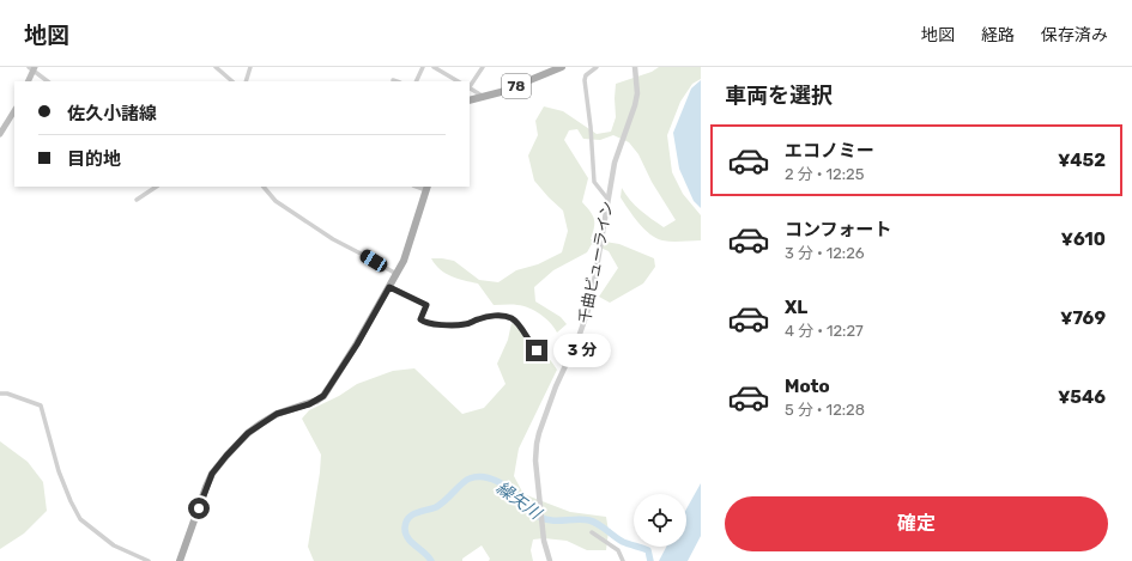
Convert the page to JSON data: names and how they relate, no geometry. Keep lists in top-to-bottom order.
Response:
{
  "streets": {
    "main road": ["78"],
    "street": ["千曲ビューライン"]
  },
  "water": ["繰矢川"],
  "page": {
    "header": "地図",
    "nav": ["地図", "経路", "保存済み"],
    "heading": "車両を選択",
    "banner": ["佐久小諸線", "目的地"],
    "list": [
      {
        "name": "エコノミー",
        "note": "2 分 · 12:25",
        "value": "¥452"
      },
      {
        "name": "コンフォート",
        "note": "3 分 · 12:26",
        "value": "¥610"
      },
      {
        "name": "XL",
        "note": "4 分 · 12:27",
        "value": "¥769"
      },
      {
        "name": "Moto",
        "note": "5 分 · 12:28",
        "value": "¥546"
      }
    ],
    "bubble": "3 分",
    "buttons": "確定"
  }
}
